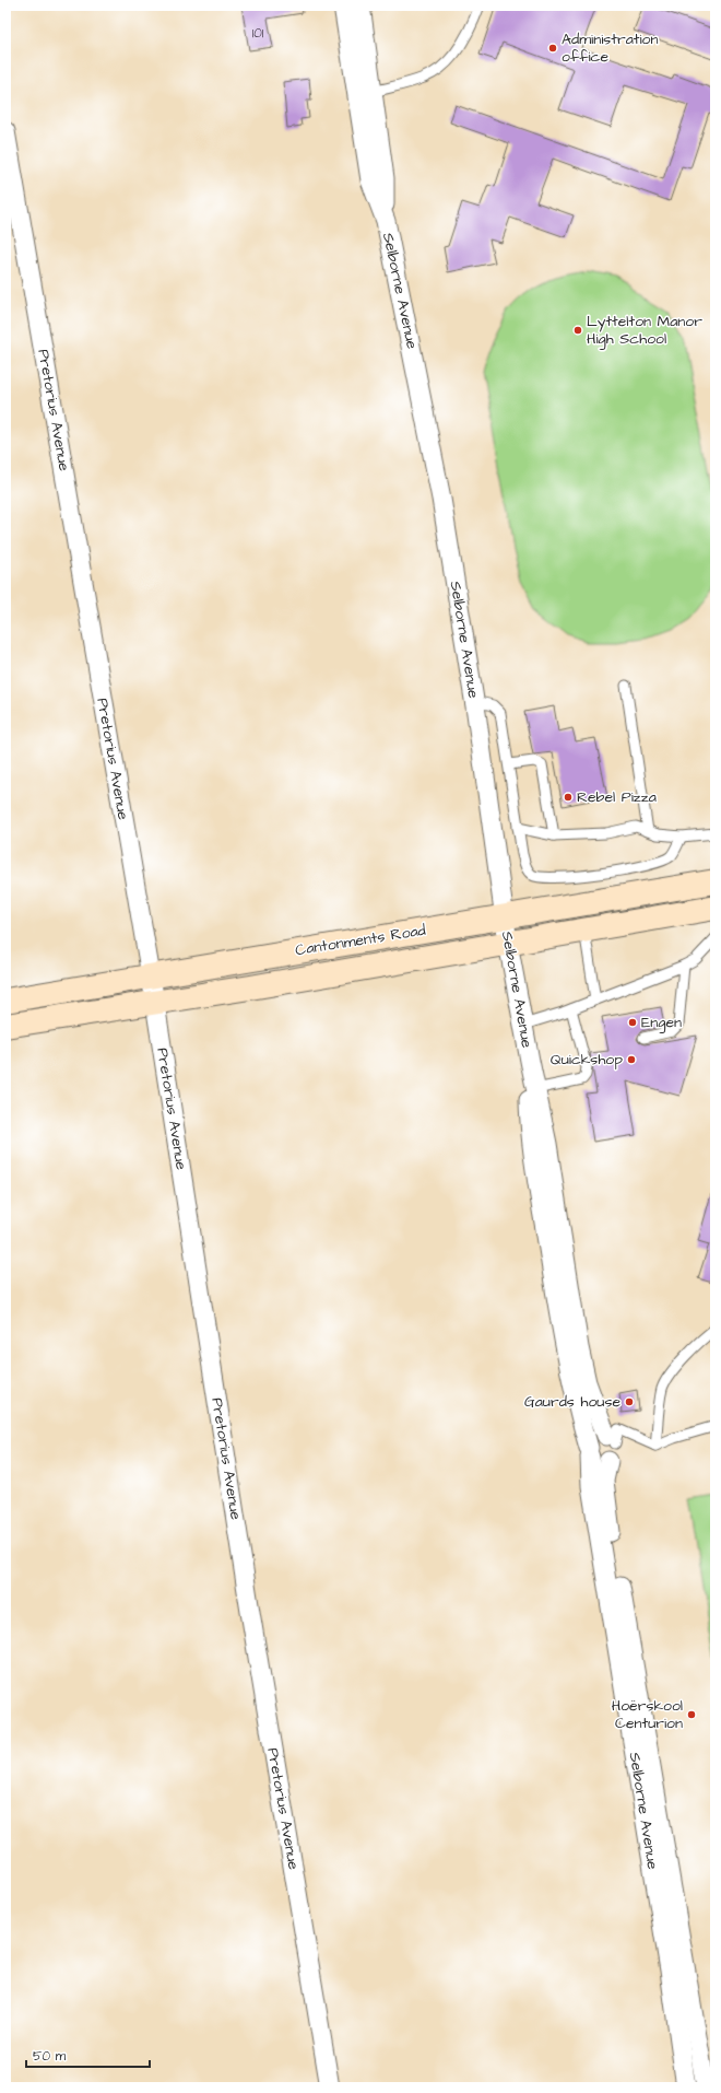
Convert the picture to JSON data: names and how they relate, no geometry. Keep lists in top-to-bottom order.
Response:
{
  "streets": {
    "main road": ["Cantonments Road"],
    "street": ["Selborne Avenue", "Pretorius Avenue"]
  },
  "crossings": [
    ["Selborne Avenue", "Cantonments Road"],
    ["Pretorius Avenue", "Cantonments Road"]
  ],
  "places": [
    "Administration office",
    "Lyttelton Manor High School",
    "Rebel Pizza",
    "Engen",
    "Quickshop",
    "Gaurds house",
    "Hoërskool Centurion"
  ],
  "house_numbers": ["101"],
  "scale_bar": "50 m"
}
